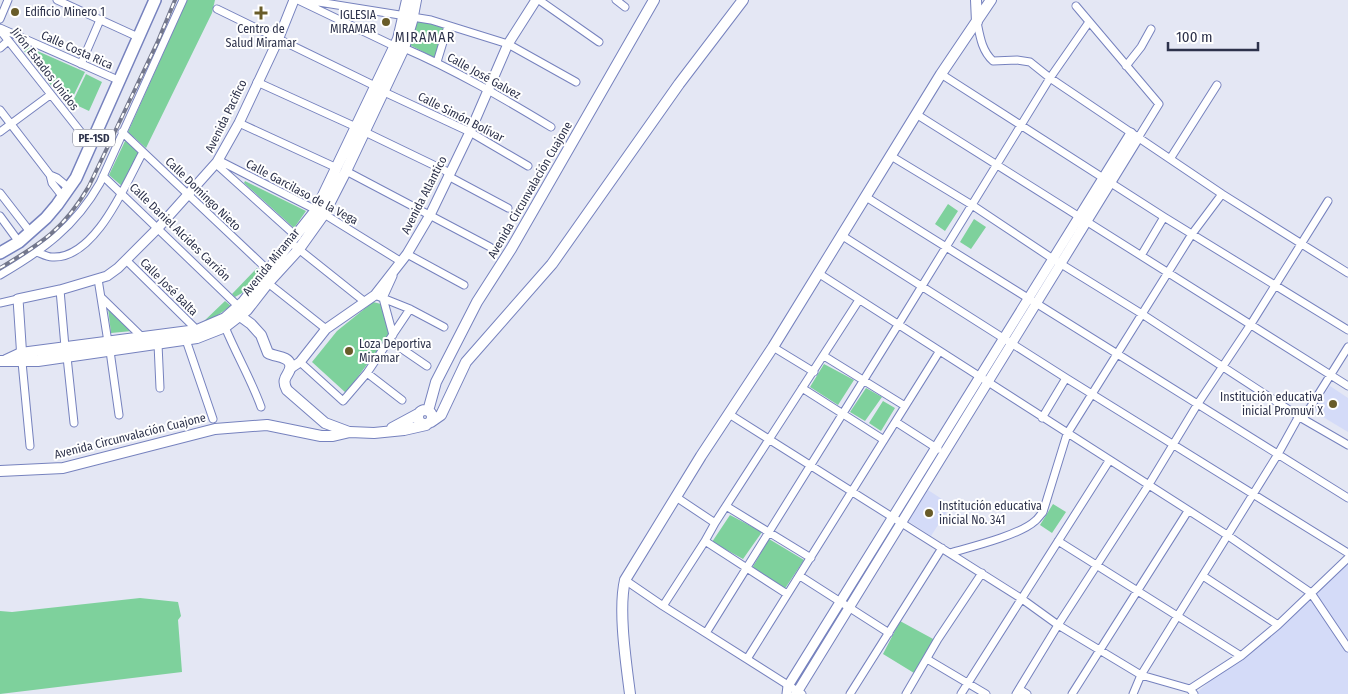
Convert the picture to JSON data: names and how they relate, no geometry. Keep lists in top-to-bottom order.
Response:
{
  "streets": {
    "highway": ["PE-1SD"],
    "main road": ["Avenida Circunvalación Cuajone", "Calle Daniel Alcides Carrión", "Avenida Miramar"],
    "street": [
      "Calle Costa Rica",
      "Jirón Estados Unidos",
      "Calle José Galvez",
      "Avenida Pacifico",
      "Calle Simón Bolívar",
      "Calle Garcilaso de la Vega",
      "Calle Domingo Nieto",
      "Avenida Atlantico",
      "Calle José Balta"
    ]
  },
  "crossings": [
    ["Calle Costa Rica", "Jirón Estados Unidos"],
    ["Calle Costa Rica", "PE-1SD"],
    ["Jirón Estados Unidos", "PE-1SD"],
    ["Calle José Galvez", "Avenida Atlantico"],
    ["Calle José Galvez", "Avenida Miramar"],
    ["Avenida Pacifico", "Calle Simón Bolívar"],
    ["Avenida Pacifico", "Calle Garcilaso de la Vega"],
    ["Avenida Pacifico", "Calle Domingo Nieto"],
    ["Avenida Pacifico", "Calle Daniel Alcides Carrión"],
    ["Avenida Pacifico", "Calle José Balta"],
    ["Calle Simón Bolívar", "Avenida Atlantico"],
    ["Calle Simón Bolívar", "Avenida Miramar"],
    ["Calle Garcilaso de la Vega", "Avenida Atlantico"],
    ["Calle Garcilaso de la Vega", "Avenida Miramar"],
    ["Calle Domingo Nieto", "Avenida Miramar"],
    ["Avenida Atlantico", "Calle Daniel Alcides Carrión"],
    ["Calle Daniel Alcides Carrión", "Avenida Miramar"],
    ["Avenida Miramar", "Calle José Balta"]
  ],
  "districts": ["MIRAMAR"],
  "places": {
    "other": [
      "Edificio Minero 1",
      "IGLESIA MIRAMAR",
      "Loza Deportiva Miramar",
      "Institución educativa inicial Promuvi X",
      "Institución educativa inicial No. 341"
    ],
    "health": ["Centro de Salud Miramar"]
  },
  "scale_bar": "100 m"
}
